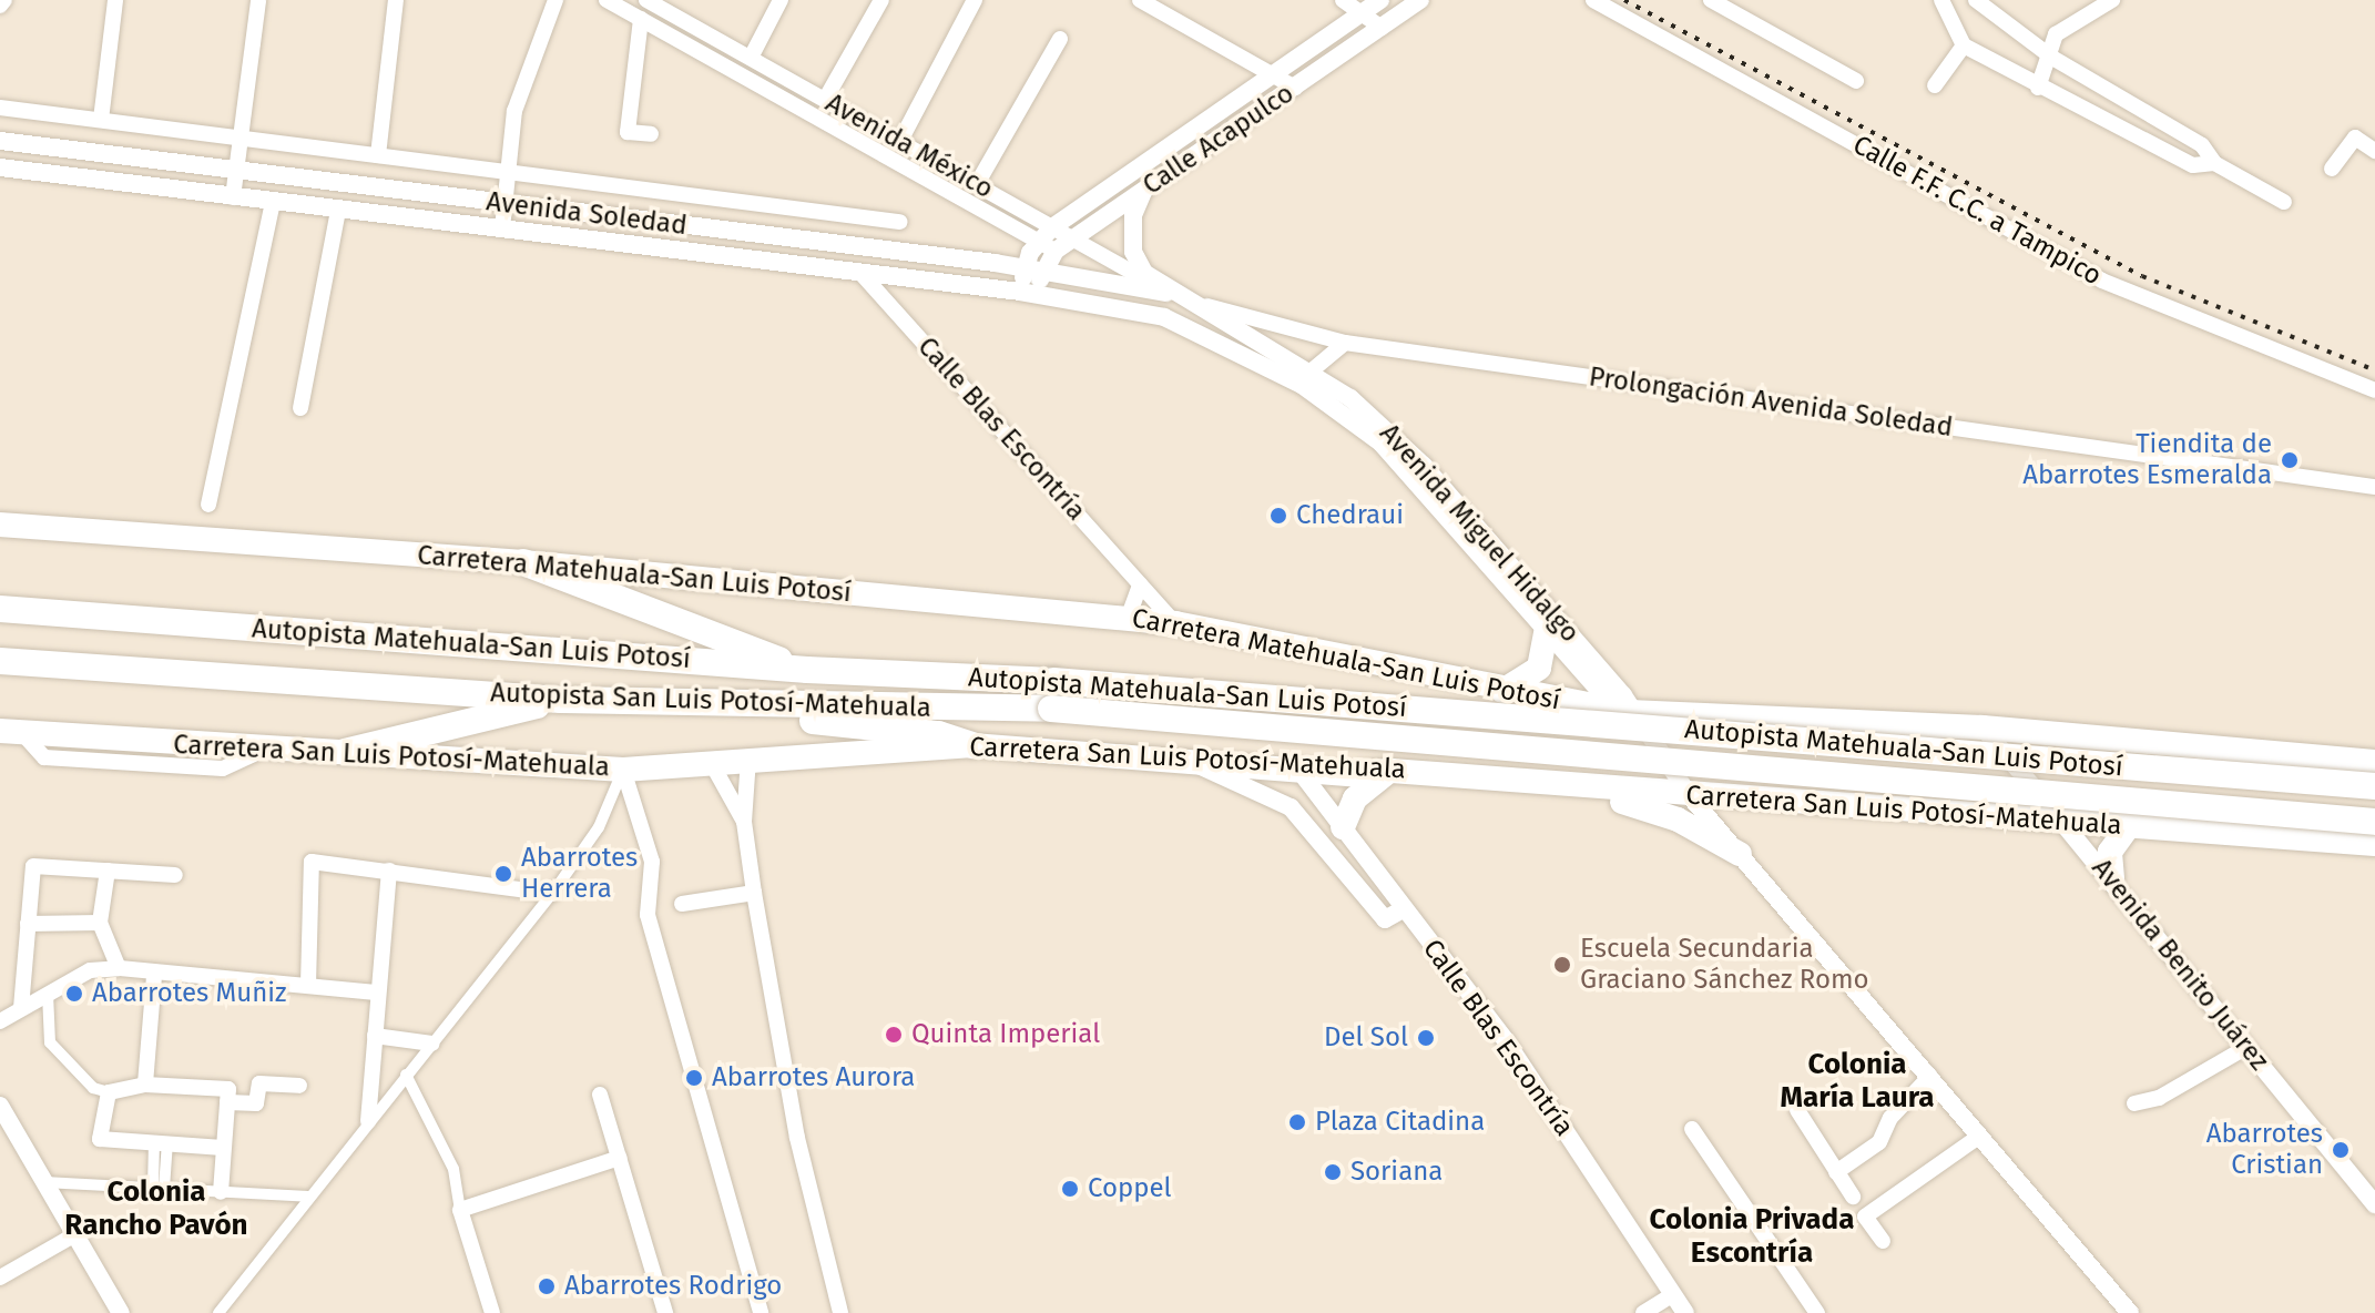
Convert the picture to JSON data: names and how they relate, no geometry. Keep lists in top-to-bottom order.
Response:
{
  "streets": {
    "highway": ["Autopista Matehuala-San Luis Potosí", "Autopista San Luis Potosí-Matehuala"],
    "main road": ["Carretera Matehuala-San Luis Potosí", "Carretera San Luis Potosí-Matehuala"],
    "street": [
      "Calle Acapulco",
      "Avenida México",
      "Calle F.F. C.C. a Tampico",
      "Avenida Soledad",
      "Prolongación Avenida Soledad",
      "Calle Blas Escontría",
      "Avenida Miguel Hidalgo",
      "Avenida Benito Juárez"
    ]
  },
  "crossings": [
    ["Calle Acapulco", "Avenida México"],
    ["Calle Acapulco", "Avenida Soledad"],
    ["Avenida México", "Avenida Soledad"],
    ["Avenida México", "Prolongación Avenida Soledad"],
    ["Avenida México", "Avenida Miguel Hidalgo"],
    ["Avenida Soledad", "Prolongación Avenida Soledad"],
    ["Avenida Soledad", "Calle Blas Escontría"],
    ["Avenida Soledad", "Avenida Miguel Hidalgo"],
    ["Prolongación Avenida Soledad", "Avenida Miguel Hidalgo"],
    ["Calle Blas Escontría", "Carretera Matehuala-San Luis Potosí"],
    ["Calle Blas Escontría", "Carretera San Luis Potosí-Matehuala"],
    ["Avenida Miguel Hidalgo", "Carretera Matehuala-San Luis Potosí"],
    ["Avenida Miguel Hidalgo", "Carretera San Luis Potosí-Matehuala"],
    ["Carretera Matehuala-San Luis Potosí", "Avenida Benito Juárez"],
    ["Carretera San Luis Potosí-Matehuala", "Avenida Benito Juárez"]
  ],
  "districts": ["Colonia María Laura", "Colonia Rancho Pavón", "Colonia Privada Escontría"],
  "places": [
    "Tiendita de Abarrotes Esmeralda",
    "Chedraui",
    "Abarrotes Herrera",
    "Escuela Secundaria Graciano Sánchez Romo",
    "Abarrotes Muñiz",
    "Quinta Imperial",
    "Del Sol",
    "Abarrotes Aurora",
    "Plaza Citadina",
    "Abarrotes Cristian",
    "Soriana",
    "Coppel",
    "Abarrotes Rodrigo"
  ]
}
